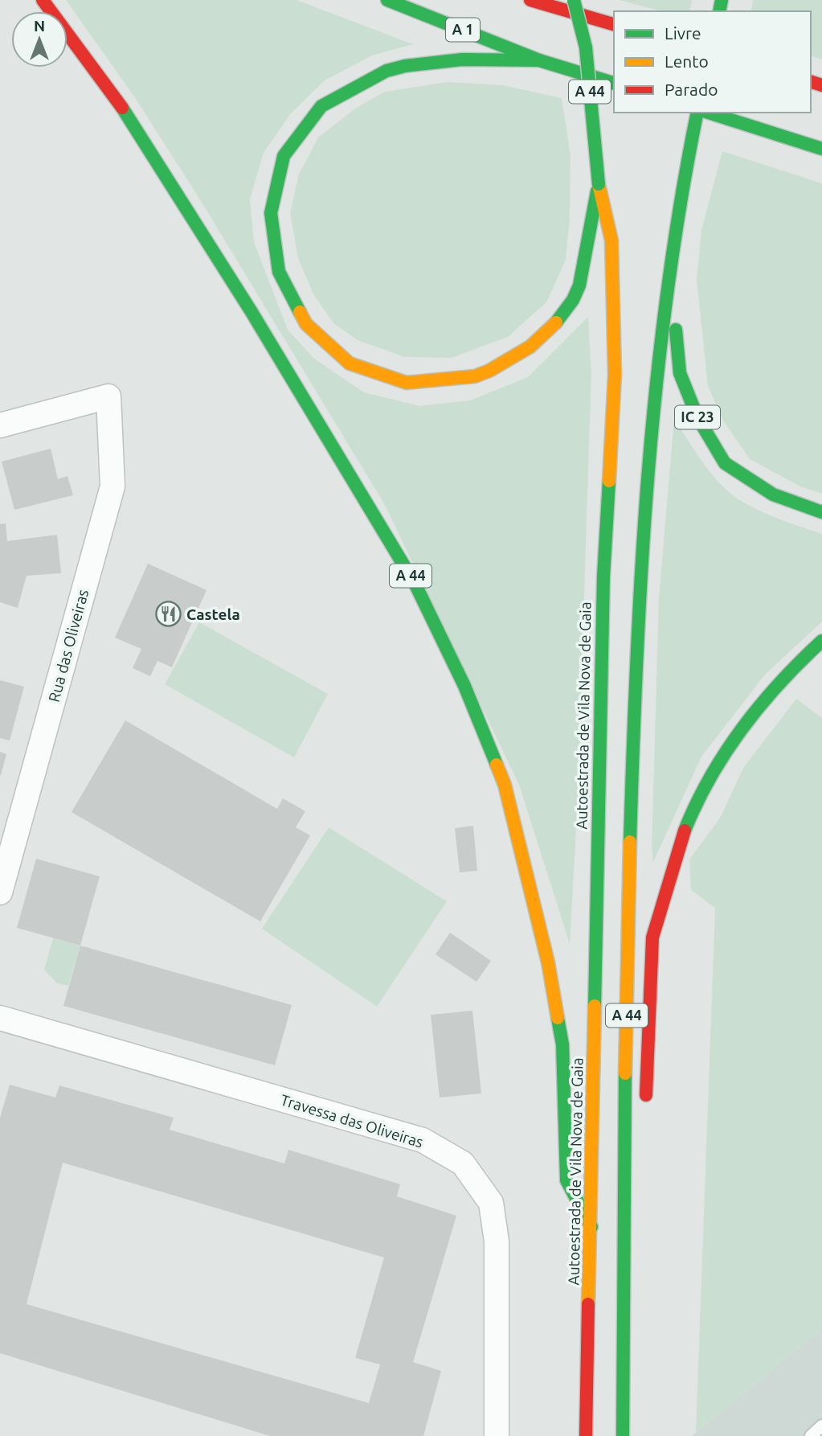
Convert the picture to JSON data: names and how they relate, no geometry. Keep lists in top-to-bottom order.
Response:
{
  "streets": {
    "highway": [
      "A 1",
      "A 44",
      "IC 23",
      "Autoestrada de Vila Nova de Gaia"
    ],
    "street": ["Rua das Oliveiras", "Travessa das Oliveiras"]
  },
  "crossings": [
    ["A 44", "IC 23"],
    ["A 44", "Autoestrada de Vila Nova de Gaia"]
  ],
  "places": {
    "restaurant": ["Castela"]
  },
  "legend": ["Livre", "Lento", "Parado"],
  "north": "top"
}
